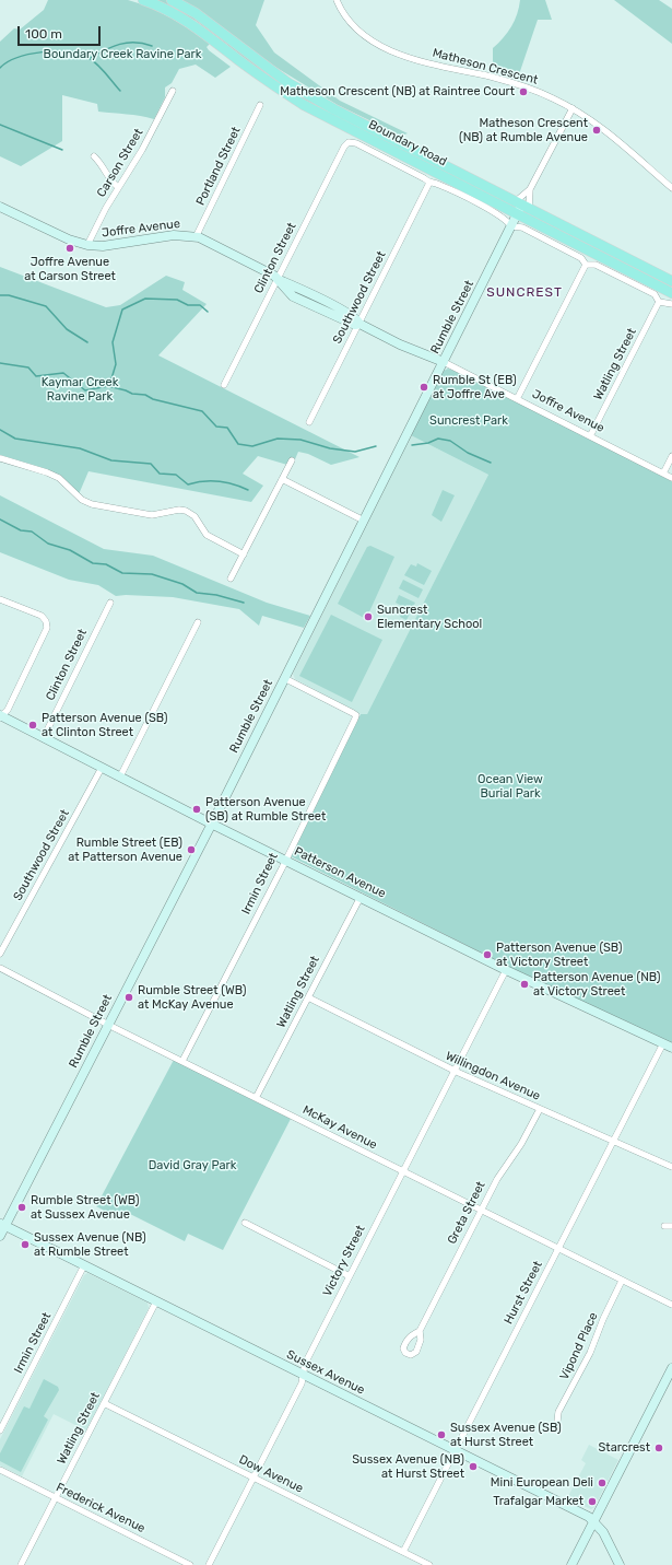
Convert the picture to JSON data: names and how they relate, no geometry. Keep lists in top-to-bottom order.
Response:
{
  "streets": {
    "main road": ["Boundary Road"],
    "street": [
      "Matheson Crescent",
      "Carson Street",
      "Portland Street",
      "Joffre Avenue",
      "Clinton Street",
      "Southwood Street",
      "Rumble Street",
      "Watling Street",
      "Patterson Avenue",
      "Irmin Street",
      "Willingdon Avenue",
      "McKay Avenue",
      "Greta Street",
      "Victory Street",
      "Hurst Street",
      "Vipond Place",
      "Sussex Avenue",
      "Dow Avenue",
      "Frederick Avenue"
    ]
  },
  "crossings": [
    ["Boundary Road", "Clinton Street"],
    ["Boundary Road", "Southwood Street"],
    ["Boundary Road", "Rumble Street"],
    ["Boundary Road", "Watling Street"],
    ["Carson Street", "Joffre Avenue"],
    ["Portland Street", "Joffre Avenue"],
    ["Joffre Avenue", "Clinton Street"],
    ["Joffre Avenue", "Southwood Street"],
    ["Joffre Avenue", "Rumble Street"],
    ["Joffre Avenue", "Watling Street"],
    ["Clinton Street", "Patterson Avenue"],
    ["Southwood Street", "Patterson Avenue"],
    ["Rumble Street", "Patterson Avenue"],
    ["Rumble Street", "Irmin Street"],
    ["Rumble Street", "McKay Avenue"],
    ["Rumble Street", "Sussex Avenue"],
    ["Watling Street", "Patterson Avenue"],
    ["Watling Street", "Willingdon Avenue"],
    ["Watling Street", "McKay Avenue"],
    ["Watling Street", "Sussex Avenue"],
    ["Watling Street", "Dow Avenue"],
    ["Watling Street", "Frederick Avenue"],
    ["Patterson Avenue", "Irmin Street"],
    ["Patterson Avenue", "Victory Street"],
    ["Patterson Avenue", "Hurst Street"],
    ["Irmin Street", "McKay Avenue"],
    ["Irmin Street", "Sussex Avenue"],
    ["Willingdon Avenue", "Greta Street"],
    ["Willingdon Avenue", "Victory Street"],
    ["Willingdon Avenue", "Hurst Street"],
    ["McKay Avenue", "Greta Street"],
    ["McKay Avenue", "Victory Street"],
    ["McKay Avenue", "Hurst Street"],
    ["McKay Avenue", "Vipond Place"],
    ["Victory Street", "Sussex Avenue"],
    ["Victory Street", "Dow Avenue"],
    ["Hurst Street", "Sussex Avenue"],
    ["Hurst Street", "Dow Avenue"]
  ],
  "districts": ["SUNCREST"],
  "parks": [
    "Boundary Creek Ravine Park",
    "Kaymar Creek Ravine Park",
    "Suncrest Park",
    "Ocean View Burial Park",
    "David Gray Park"
  ],
  "places": [
    "Matheson Crescent (NB) at Raintree Court",
    "Matheson Crescent (NB) at Rumble Avenue",
    "Joffre Avenue at Carson Street",
    "Rumble St (EB) at Joffre Ave",
    "Suncrest Elementary School",
    "Patterson Avenue (SB) at Clinton Street",
    "Patterson Avenue (SB) at Rumble Street",
    "Rumble Street (EB) at Patterson Avenue",
    "Patterson Avenue (SB) at Victory Street",
    "Patterson Avenue (NB) at Victory Street",
    "Rumble Street (WB) at McKay Avenue",
    "Rumble Street (WB) at Sussex Avenue",
    "Sussex Avenue (NB) at Rumble Street",
    "Sussex Avenue (SB) at Hurst Street",
    "Starcrest",
    "Sussex Avenue (NB) at Hurst Street",
    "Mini European Deli",
    "Trafalgar Market"
  ],
  "scale_bar": "100 m"
}
